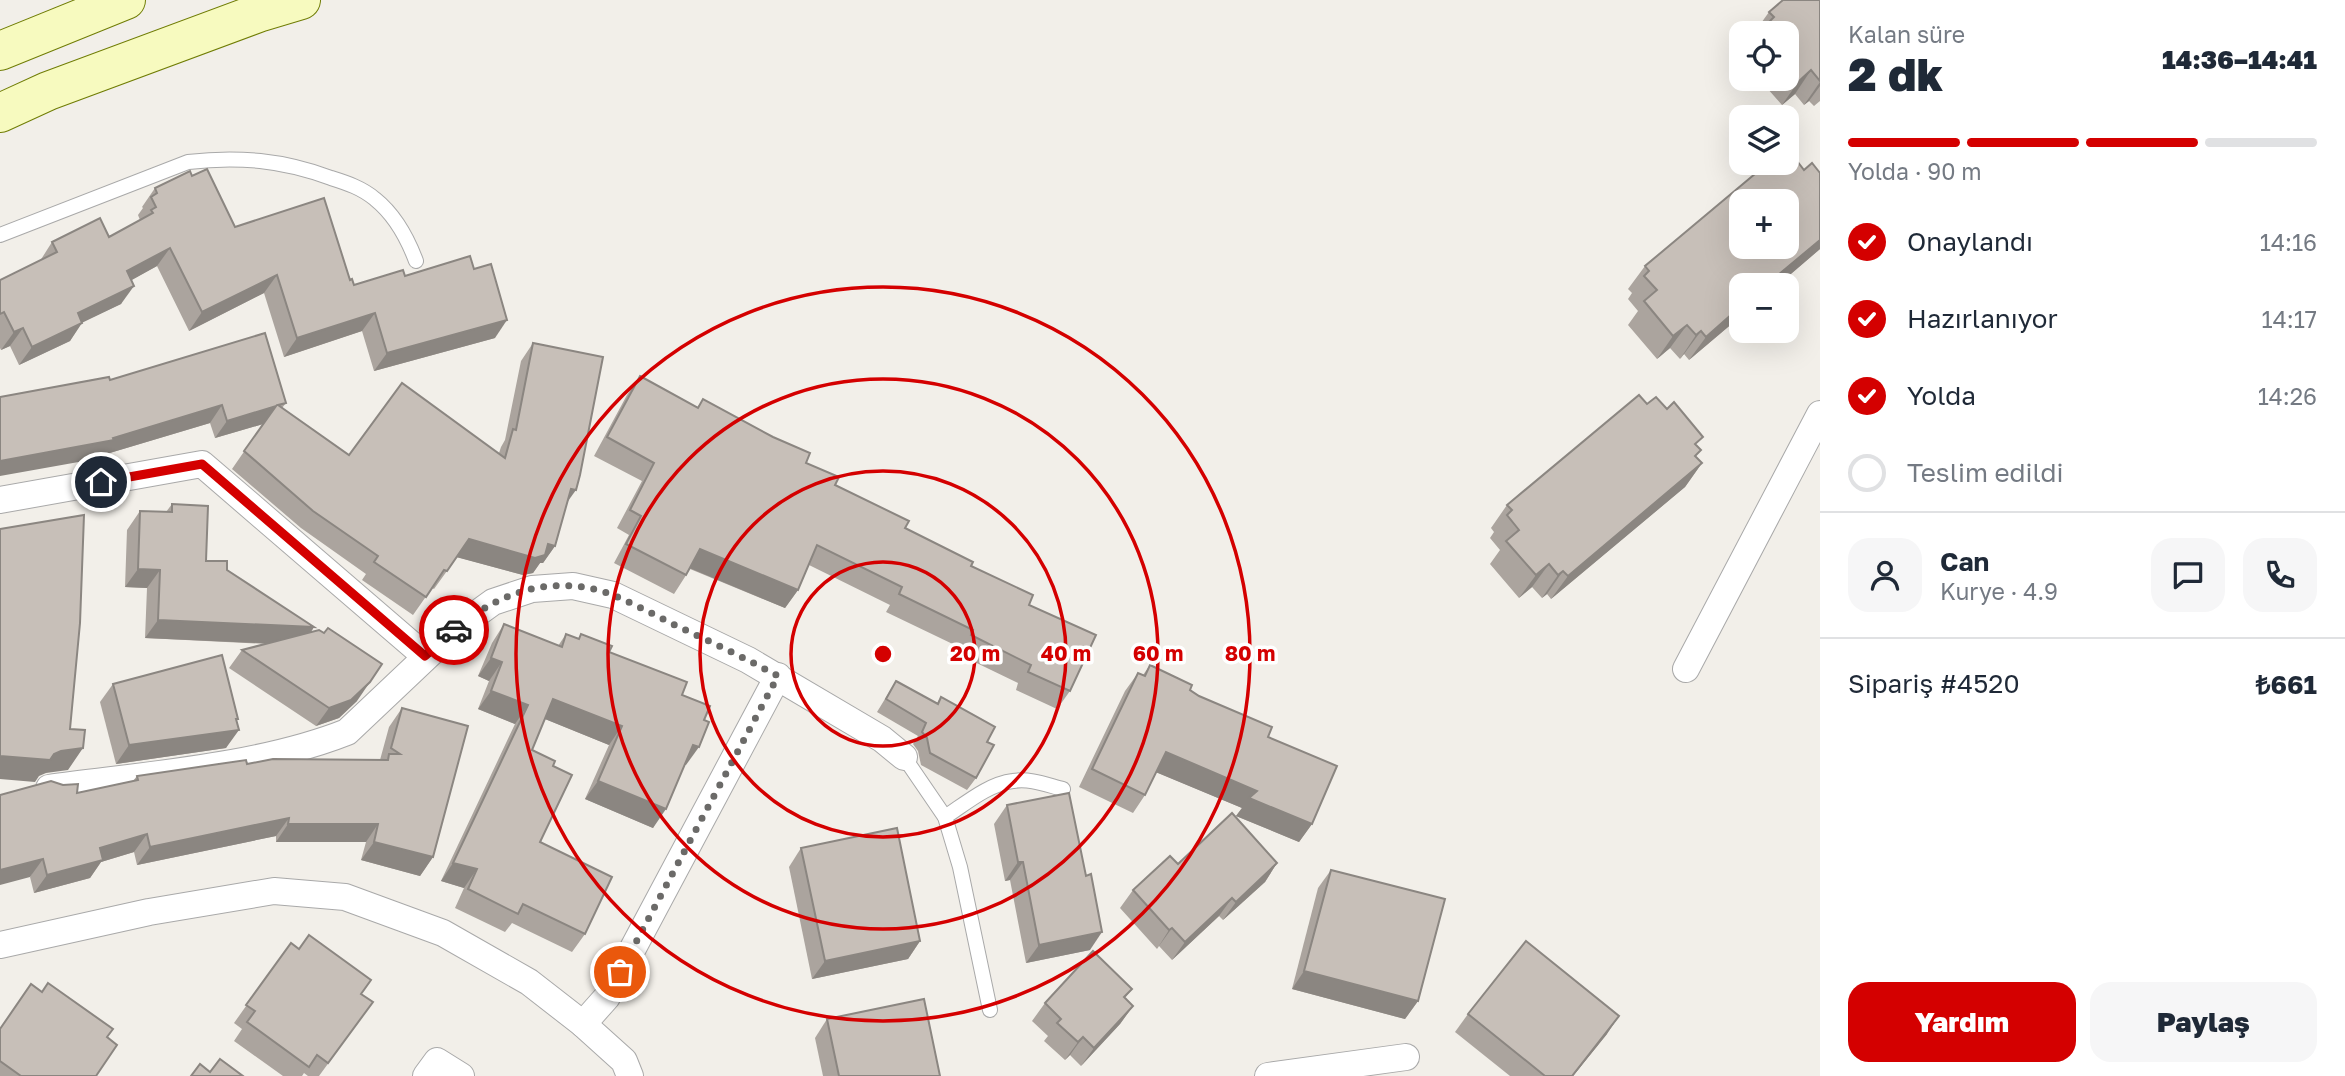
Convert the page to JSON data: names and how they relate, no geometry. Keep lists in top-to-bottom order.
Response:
{
  "page": {
    "heading": ["2 dk", "Kalan süre", "14:36–14:41"],
    "panel": [
      "Can",
      "Kurye · 4.9",
      "Sipariş #4520",
      "₺661"
    ],
    "map_buttons": ["+", "−"],
    "bar": "Yolda · 90 m",
    "list": [
      ["Onaylandı", "14:16"],
      ["Hazırlanıyor", "14:17"],
      ["Yolda", "14:26"],
      "Teslim edildi"
    ],
    "buttons": ["Yardım", "Paylaş"]
  },
  "rings": [
    "20 m",
    "40 m",
    "60 m",
    "80 m"
  ]
}
